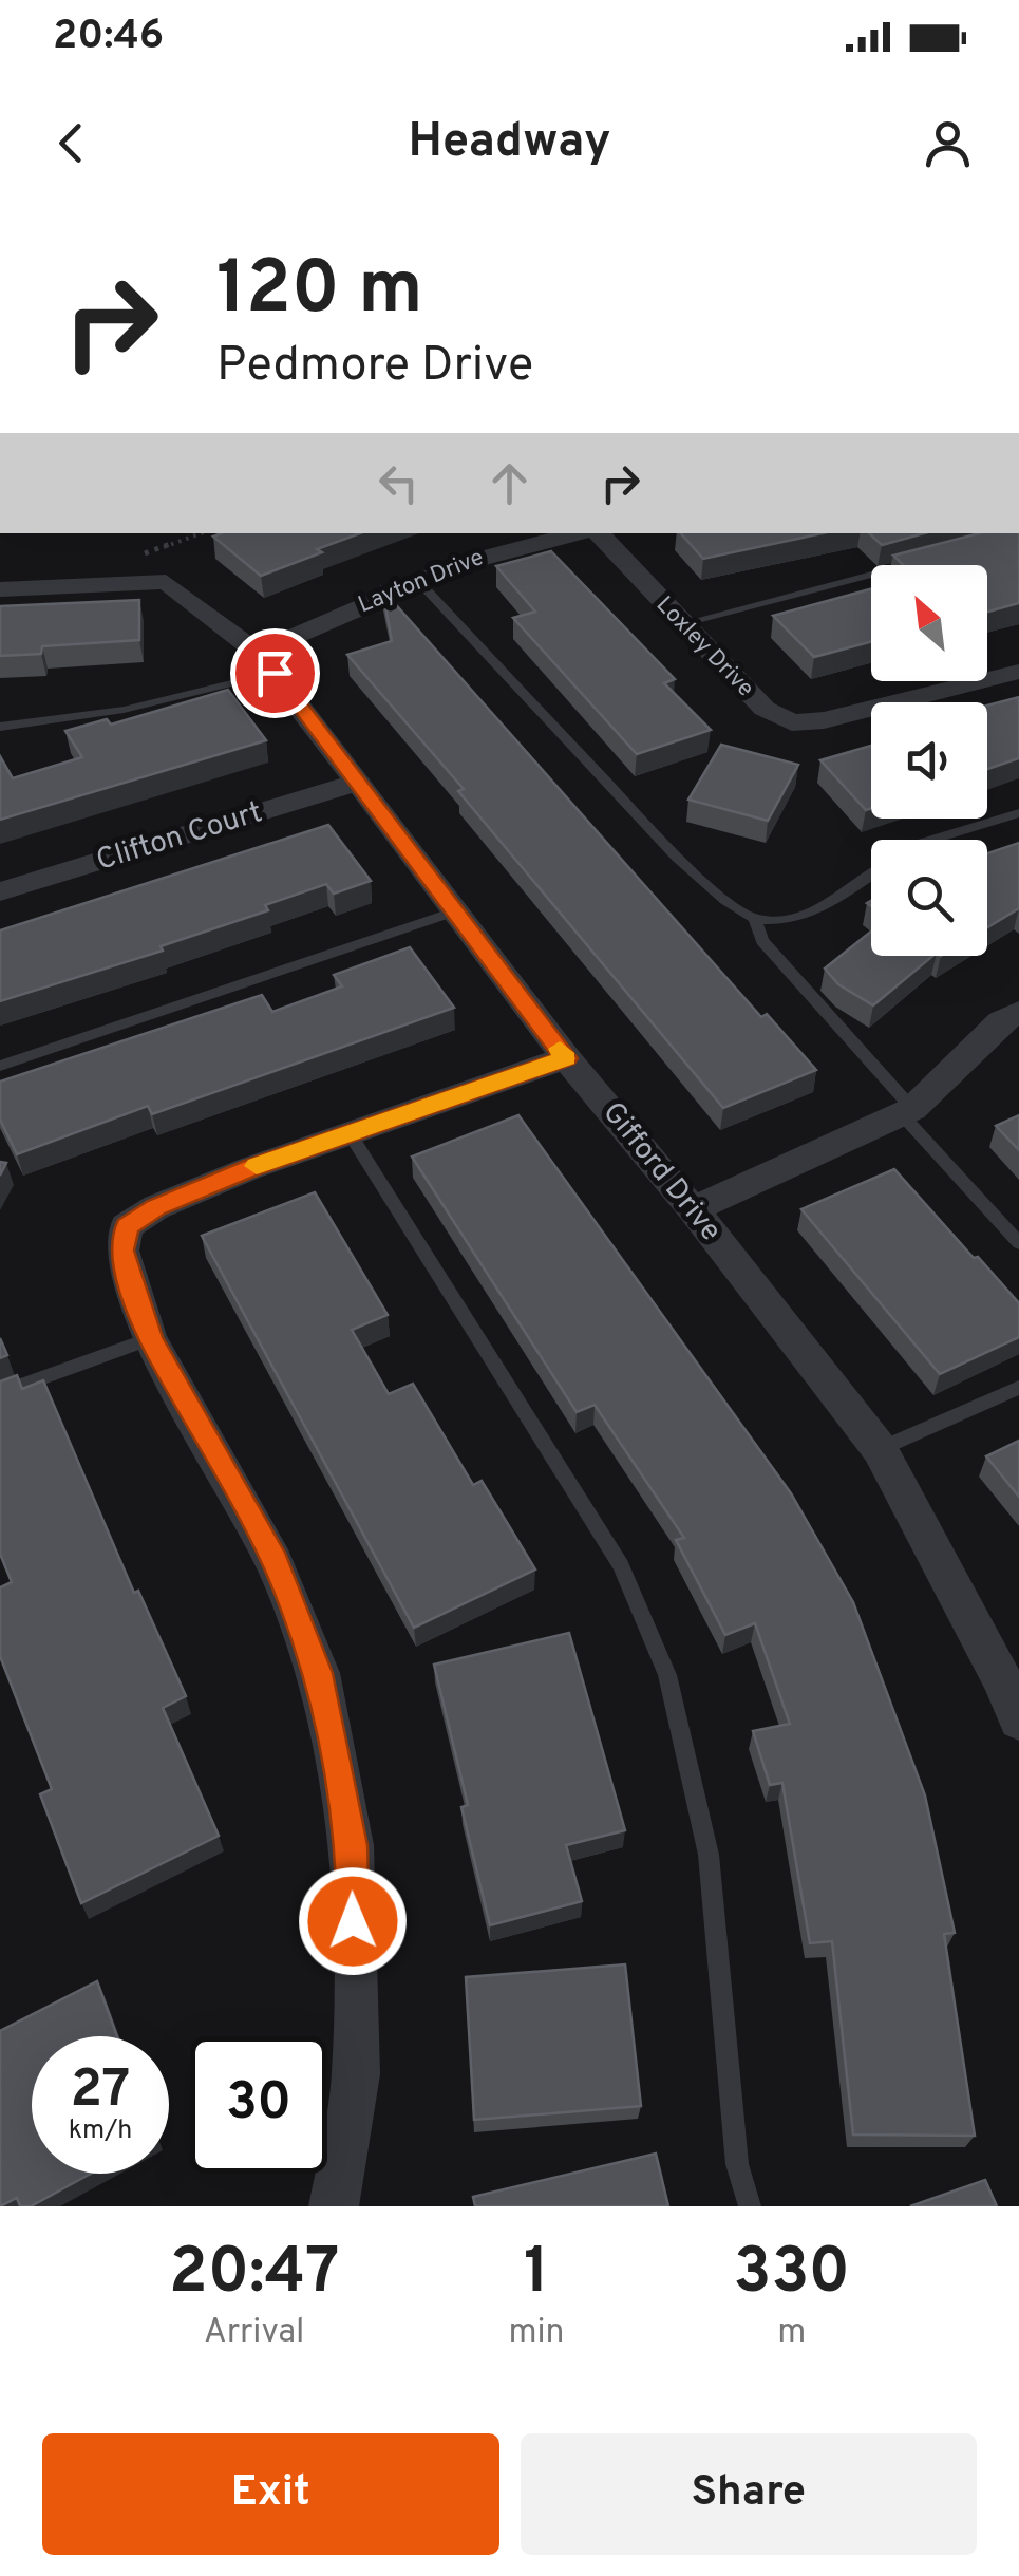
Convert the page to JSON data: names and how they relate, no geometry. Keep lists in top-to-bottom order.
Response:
{
  "streets": {
    "street": [
      "Layton Drive",
      "Loxley Drive",
      "Clifton Court",
      "Gifford Drive"
    ]
  },
  "crossings": [
    ["Layton Drive", "Gifford Drive"],
    ["Clifton Court", "Gifford Drive"]
  ],
  "north": "top left",
  "page": {
    "status": "20:46",
    "header": "Headway",
    "turn": ["120 m", "Pedmore Drive"],
    "speed": "27 km/h",
    "limit": "30",
    "eta": [
      "20:47",
      "Arrival",
      "1",
      "min",
      "330",
      "m"
    ],
    "buttons": ["Exit", "Share"]
  }
}
